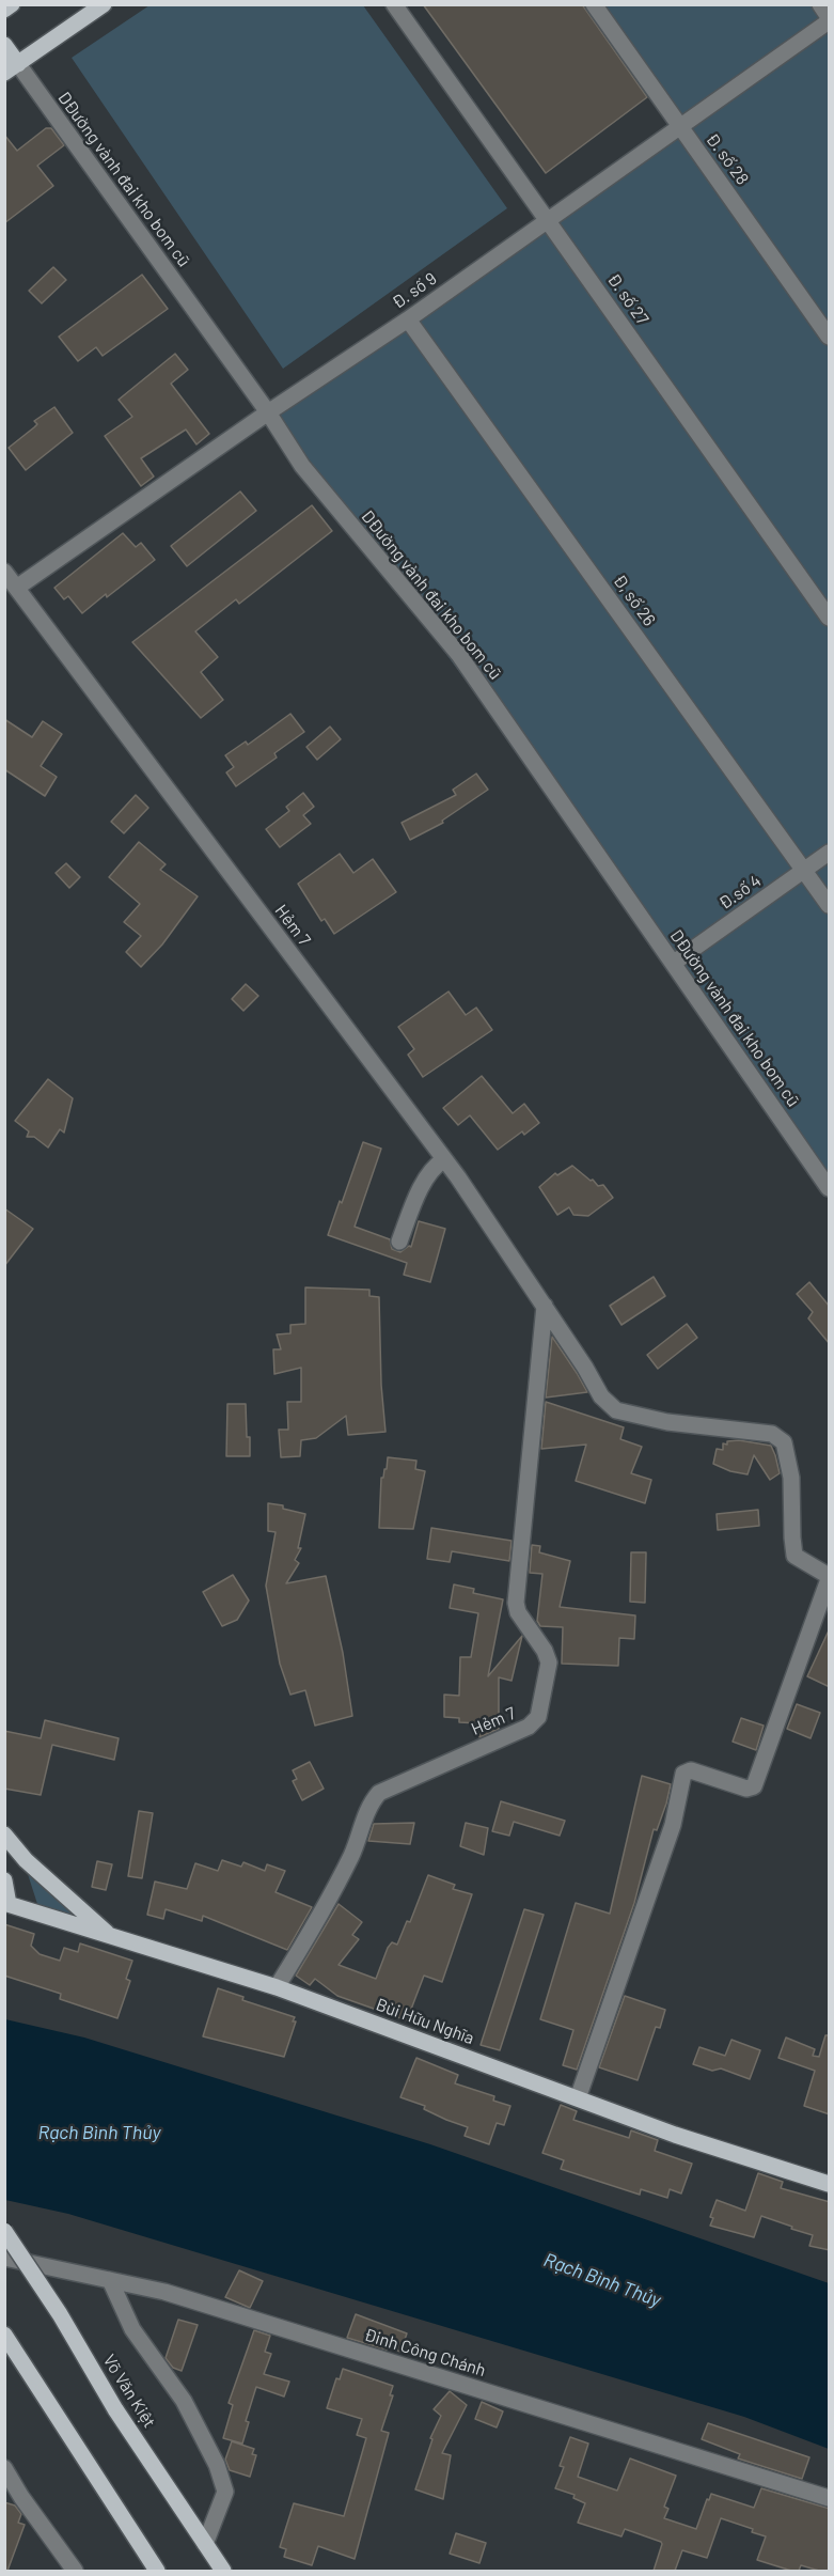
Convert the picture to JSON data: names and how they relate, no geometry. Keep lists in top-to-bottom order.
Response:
{
  "streets": {
    "main road": ["Bùi Hữu Nghĩa", "Võ Văn Kiệt"],
    "street": [
      "Đ. số 28",
      "DĐường vành đai kho bom cũ",
      "Đ. số 9",
      "Đ. số 27",
      "Đ, số 26",
      "Đ.số 4",
      "Hẻm 7",
      "Đinh Công Chánh"
    ]
  },
  "crossings": [
    ["Đ. số 28", "Đ. số 9"],
    ["DĐường vành đai kho bom cũ", "Đ. số 9"],
    ["DĐường vành đai kho bom cũ", "Đ.số 4"],
    ["Đ. số 9", "Đ. số 27"],
    ["Đ. số 9", "Đ, số 26"],
    ["Đ. số 9", "Hẻm 7"],
    ["Đ, số 26", "Đ.số 4"],
    ["Hẻm 7", "Bùi Hữu Nghĩa"]
  ],
  "water": ["Rạch Bình Thủy"]
}
